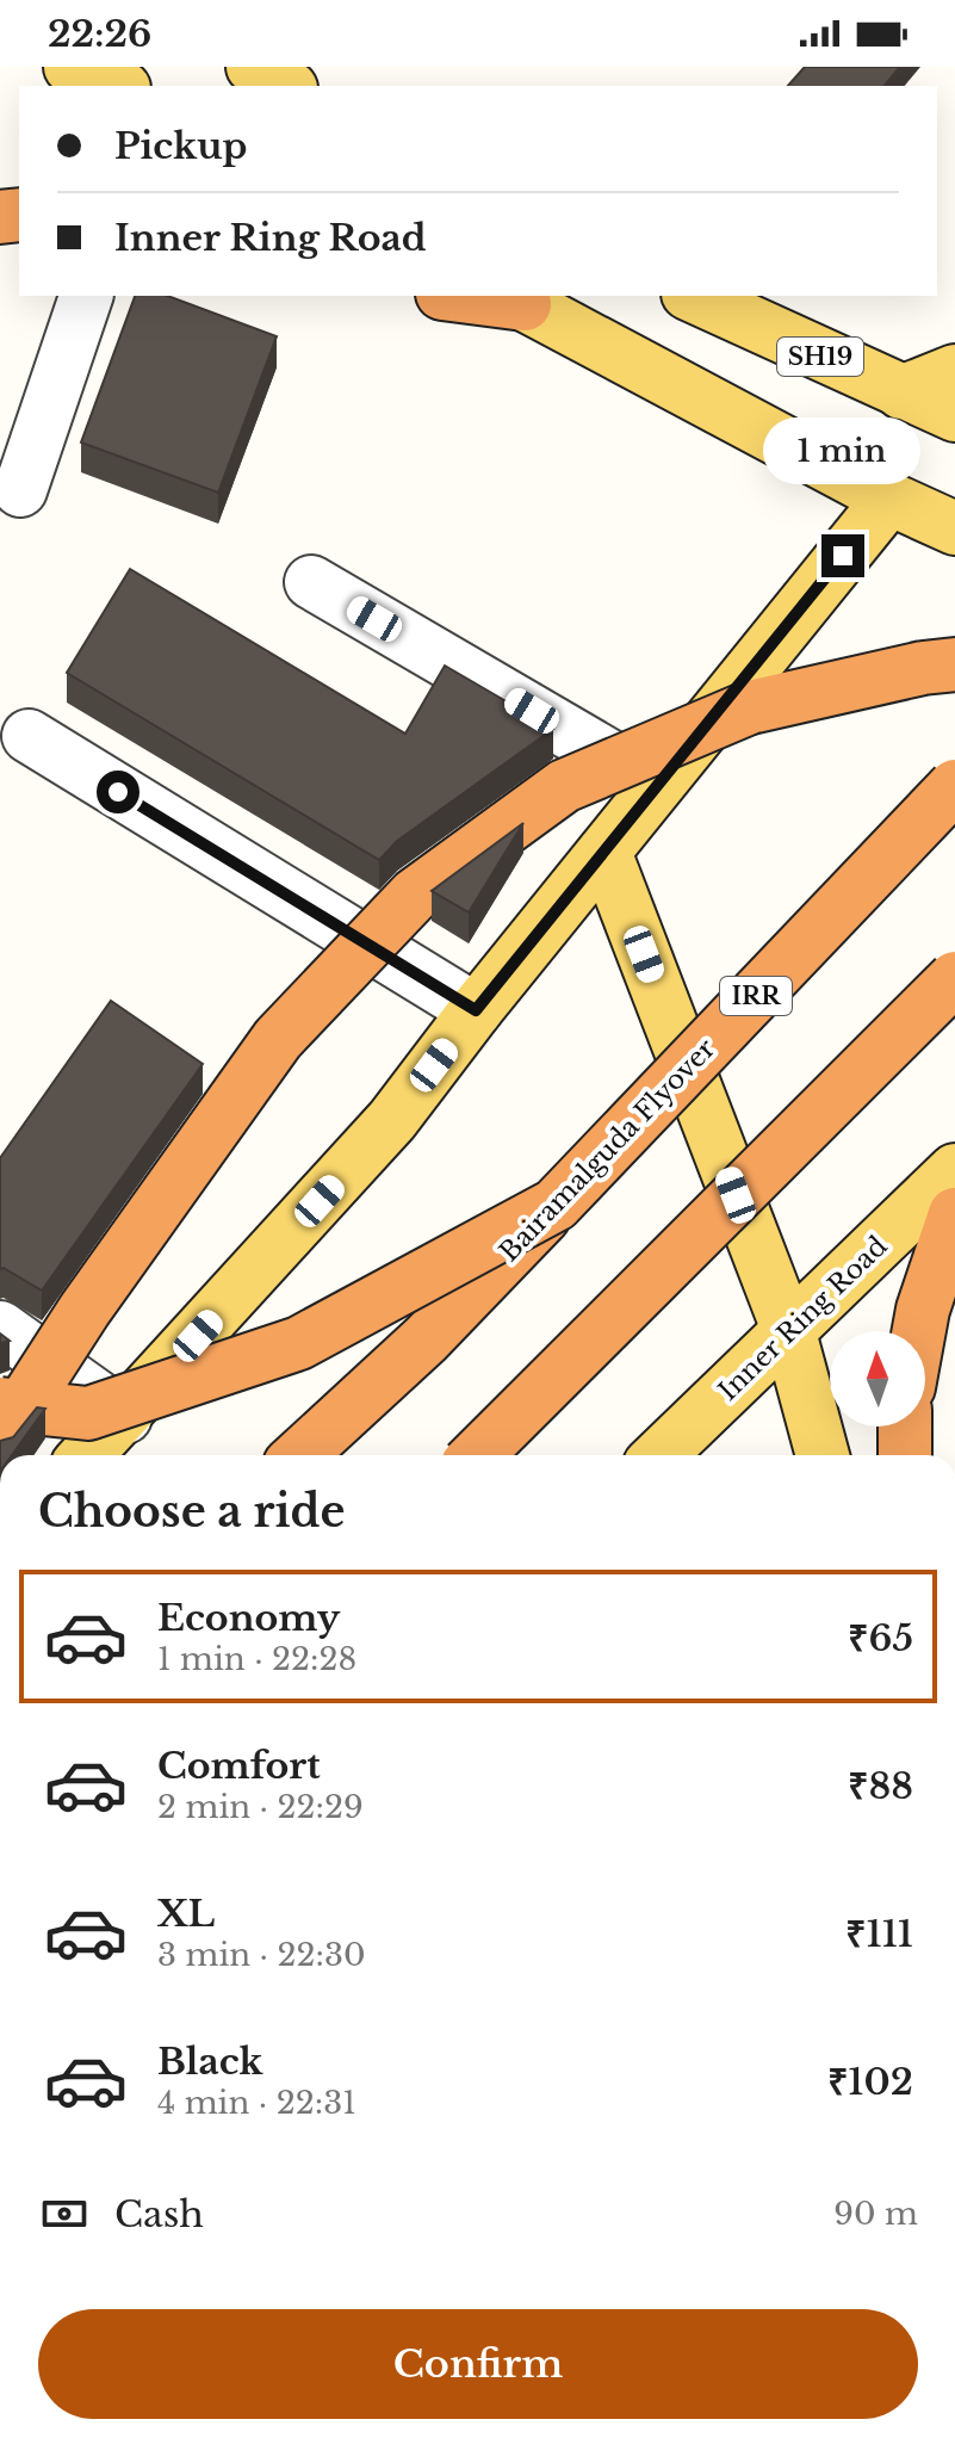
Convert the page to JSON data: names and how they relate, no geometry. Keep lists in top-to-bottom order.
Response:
{
  "streets": {
    "highway": ["IRR", "Bairamalguda Flyover"],
    "main road": ["SH19", "Inner Ring Road"]
  },
  "north": "top",
  "page": {
    "status": "22:26",
    "banner": ["Pickup", "Inner Ring Road"],
    "bubble": "1 min",
    "heading": "Choose a ride",
    "list": [
      {
        "name": "Economy",
        "note": "1 min · 22:28",
        "value": "₹65"
      },
      {
        "name": "Comfort",
        "note": "2 min · 22:29",
        "value": "₹88"
      },
      {
        "name": "XL",
        "note": "3 min · 22:30",
        "value": "₹111"
      },
      {
        "name": "Black",
        "note": "4 min · 22:31",
        "value": "₹102"
      }
    ],
    "pay": ["Cash", "90 m"],
    "buttons": "Confirm"
  }
}
